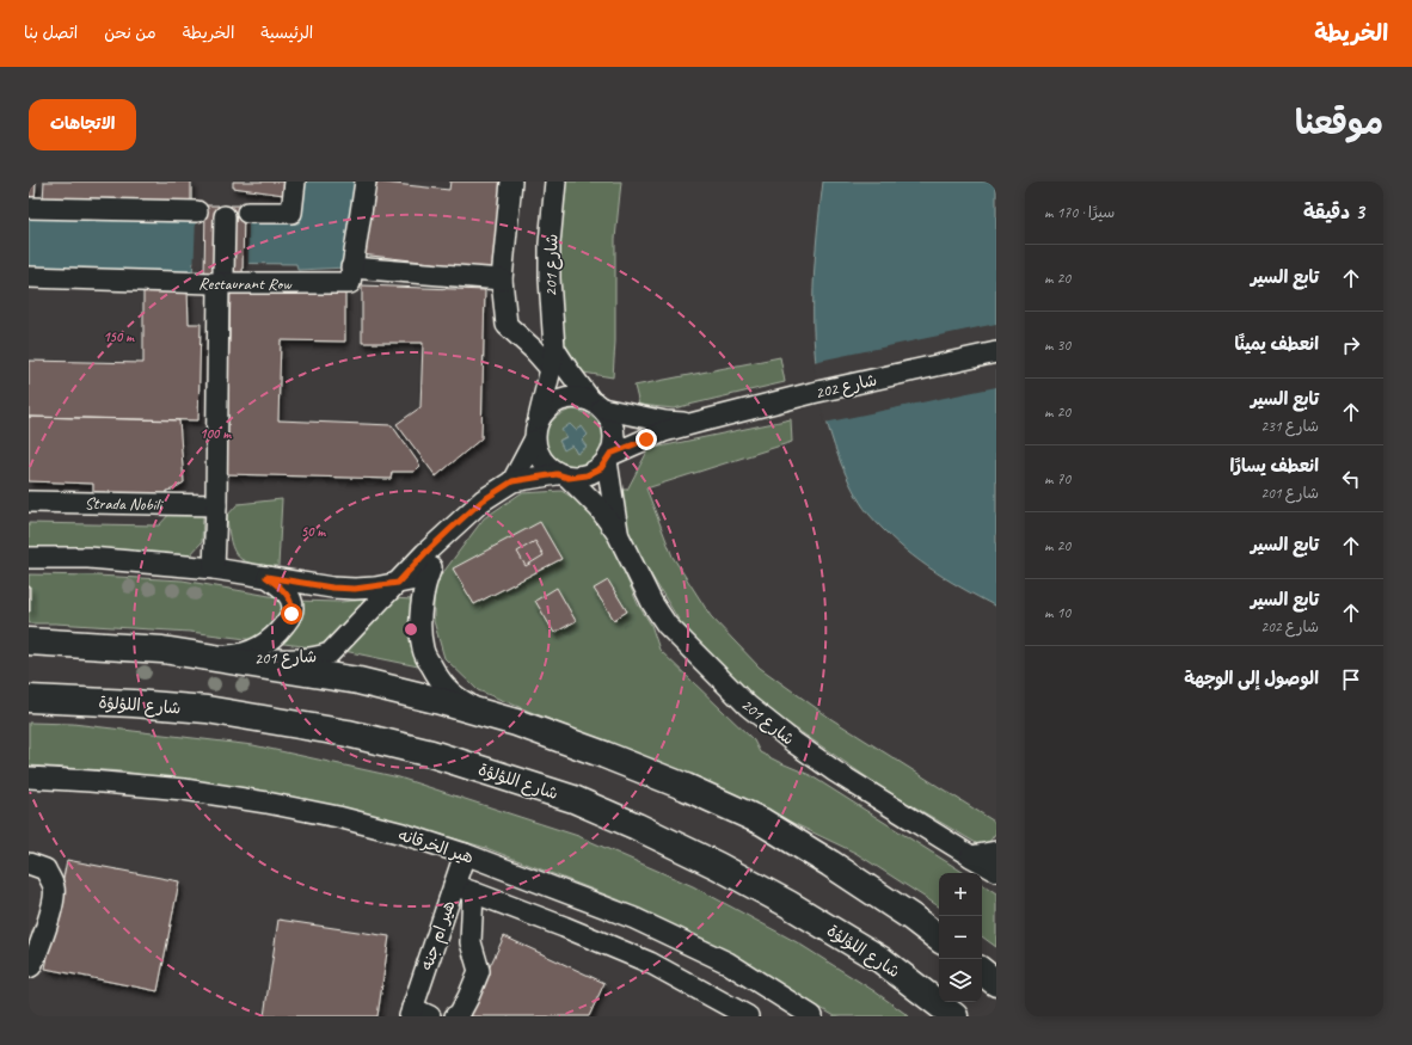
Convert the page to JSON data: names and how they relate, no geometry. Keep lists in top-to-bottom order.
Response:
{
  "streets": {
    "main road": ["شارع اللؤلؤة"],
    "street": [
      "شارع 201",
      "Restaurant Row",
      "شارع 202",
      "Strada Nobili",
      "هير الخرقانه",
      "هير ام جنه"
    ]
  },
  "crossings": [
    ["شارع 201", "شارع 202"],
    ["هير الخرقانه", "هير ام جنه"]
  ],
  "page": {
    "header": "الخريطة",
    "nav": [
      "الرئيسية",
      "الخريطة",
      "من نحن",
      "اتصل بنا"
    ],
    "title": "موقعنا",
    "buttons": "الاتجاهات",
    "heading": ["3 دقيقة", "سيرًا · 170 m"],
    "list": [
      ["تابع السير", "20 m"],
      ["انعطف يمينًا", "30 m"],
      ["تابع السير", "شارع 231", "20 m"],
      ["انعطف يسارًا", "شارع 201", "70 m"],
      ["تابع السير", "20 m"],
      ["تابع السير", "شارع 202", "10 m"],
      "الوصول إلى الوجهة"
    ],
    "map_buttons": ["+", "−"]
  },
  "rings": ["150 m", "100 m", "50 m"]
}
